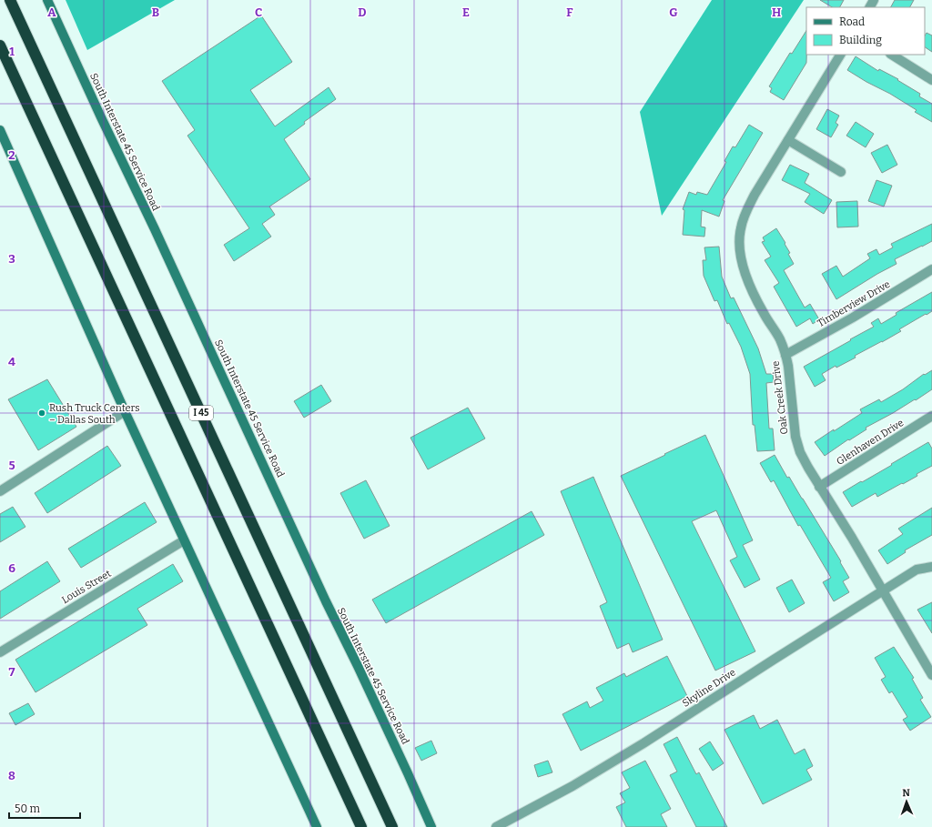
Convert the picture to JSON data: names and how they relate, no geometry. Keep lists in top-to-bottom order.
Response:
{
  "streets": {
    "highway": ["I 45"],
    "main road": ["South Interstate 45 Service Road"],
    "street": [
      "Timberview Drive",
      "Oak Creek Drive",
      "Glenhaven Drive",
      "Louis Street",
      "Skyline Drive"
    ]
  },
  "crossings": [
    ["Timberview Drive", "Oak Creek Drive"],
    ["Oak Creek Drive", "Glenhaven Drive"],
    ["Oak Creek Drive", "Skyline Drive"]
  ],
  "places": ["Rush Truck Centers – Dallas South"],
  "legend": ["Road", "Building"],
  "scale_bar": "50 m",
  "north": "top",
  "grid": {
    "columns": [
      "A",
      "B",
      "C",
      "D",
      "E",
      "F",
      "G",
      "H"
    ],
    "rows": [
      "1",
      "2",
      "3",
      "4",
      "5",
      "6",
      "7",
      "8"
    ]
  }
}
